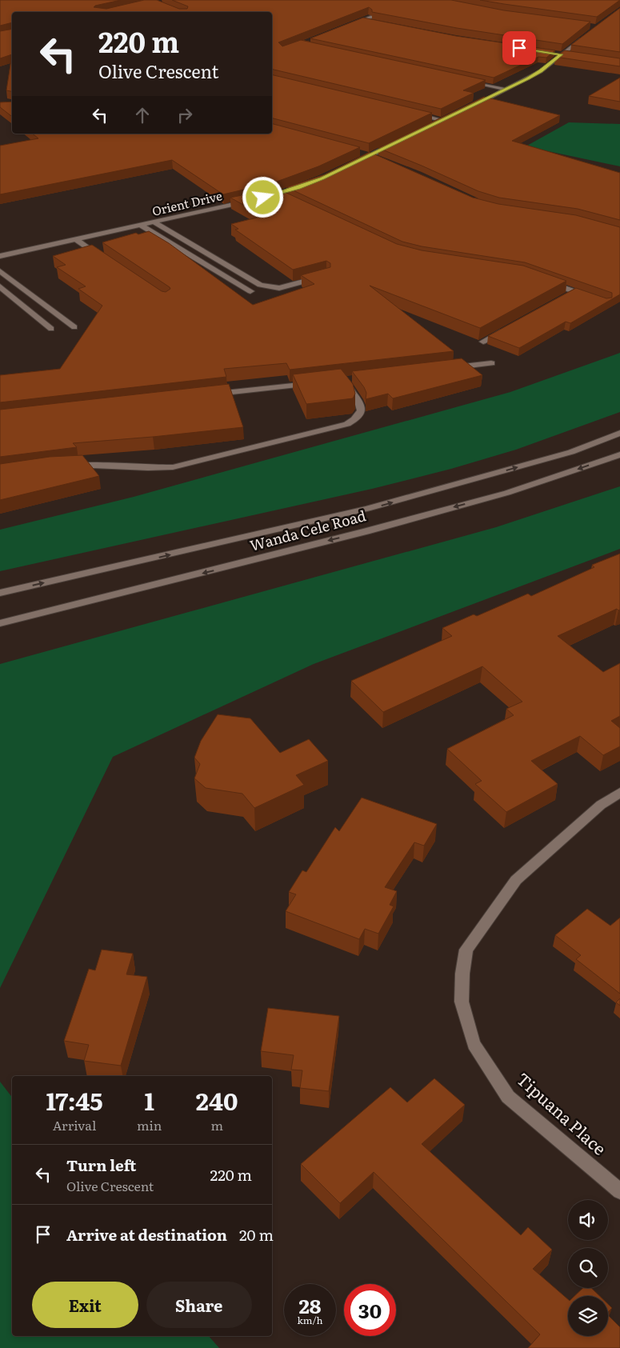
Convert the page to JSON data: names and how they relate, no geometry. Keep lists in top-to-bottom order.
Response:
{
  "streets": {
    "street": ["Orient Drive", "Wanda Cele Road", "Tipuana Place"]
  },
  "page": {
    "turn": ["220 m", "Olive Crescent"],
    "eta": [
      "17:45",
      "Arrival",
      "1",
      "min",
      "240",
      "m"
    ],
    "list": [
      {
        "name": "Turn left",
        "note": "Olive Crescent",
        "value": "220 m"
      },
      {
        "name": "Arrive at destination",
        "value": "20 m"
      }
    ],
    "buttons": ["Exit", "Share"],
    "speed": "28 km/h",
    "limit": "30"
  }
}
